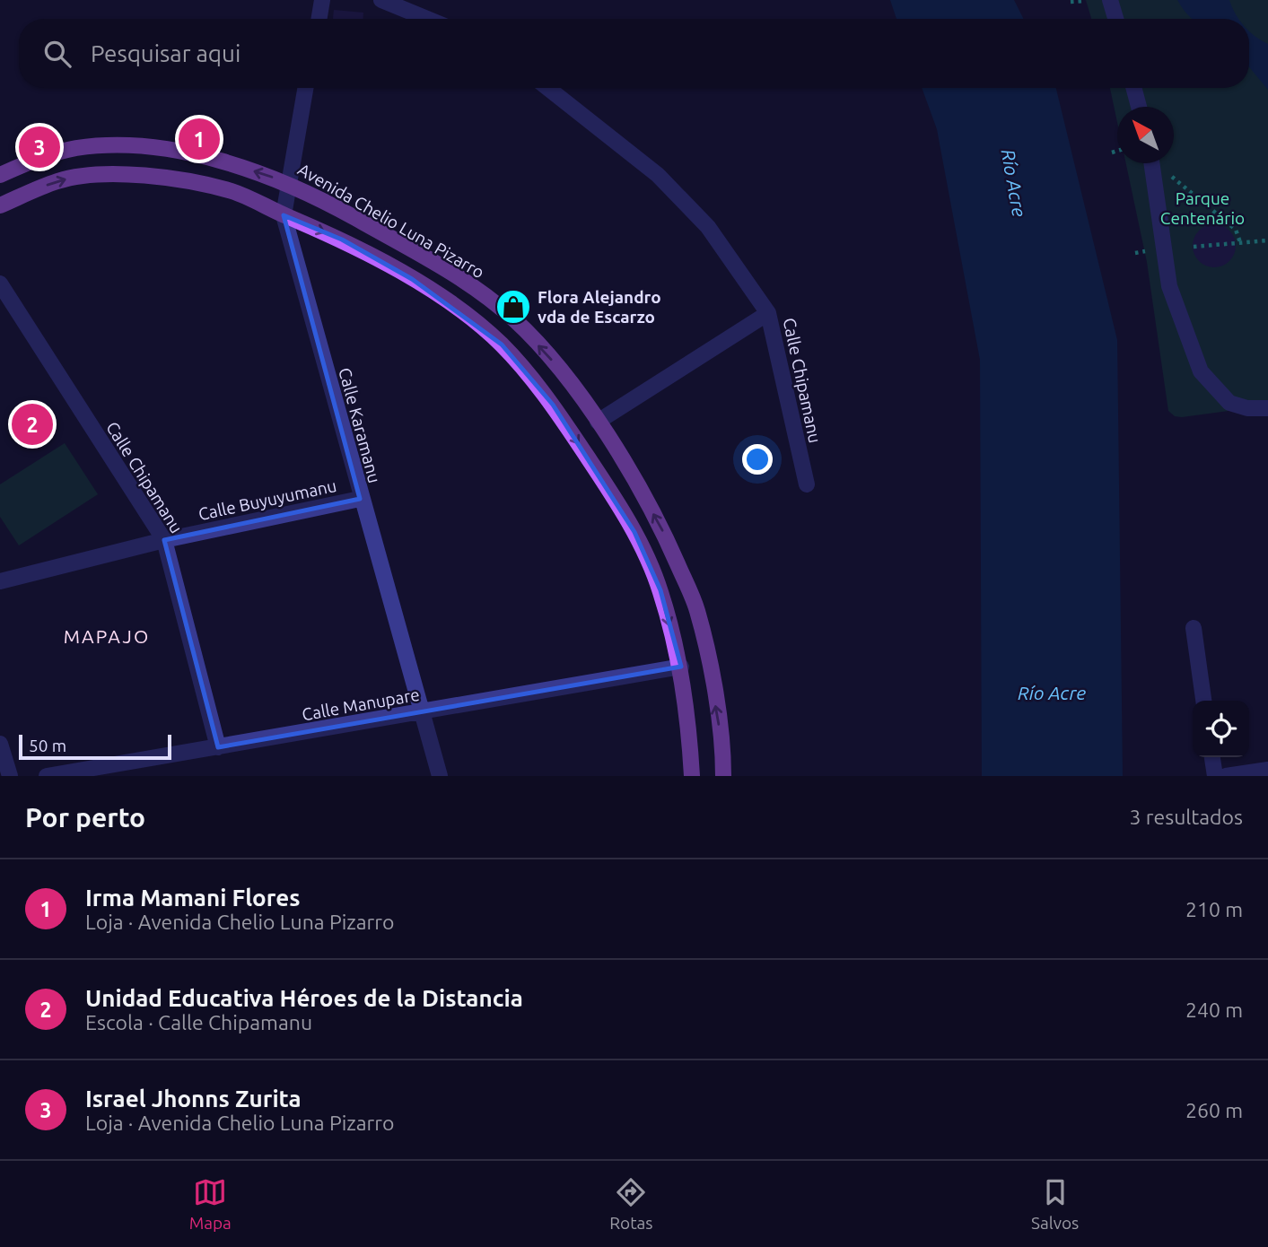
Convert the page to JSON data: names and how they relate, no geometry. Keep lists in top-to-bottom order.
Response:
{
  "streets": {
    "main road": ["Avenida Chelio Luna Pizarro"],
    "street": [
      "Calle Chipamanu",
      "Calle Karamanu",
      "Calle Buyuyumanu",
      "Calle Manupare"
    ]
  },
  "crossings": [
    ["Avenida Chelio Luna Pizarro", "Calle Karamanu"],
    ["Calle Chipamanu", "Calle Buyuyumanu"],
    ["Calle Chipamanu", "Calle Manupare"],
    ["Calle Karamanu", "Calle Buyuyumanu"],
    ["Calle Karamanu", "Calle Manupare"]
  ],
  "districts": ["MAPAJO"],
  "water": ["Río Acre"],
  "parks": ["Parque Centenário"],
  "places": {
    "shop": ["Flora Alejandro vda de Escarzo"]
  },
  "scale_bar": "50 m",
  "north": "top left",
  "page": {
    "search": "Pesquisar aqui",
    "pins": ["1", "3", "2"],
    "scale": "50 m",
    "heading": ["Por perto", "3 resultados"],
    "list": [
      {
        "mark": "1",
        "name": "Irma Mamani Flores",
        "note": "Loja · Avenida Chelio Luna Pizarro",
        "value": "210 m"
      },
      {
        "mark": "2",
        "name": "Unidad Educativa Héroes de la Distancia",
        "note": "Escola · Calle Chipamanu",
        "value": "240 m"
      },
      {
        "mark": "3",
        "name": "Israel Jhonns Zurita",
        "note": "Loja · Avenida Chelio Luna Pizarro",
        "value": "260 m"
      }
    ],
    "nav": ["Mapa", "Rotas", "Salvos"]
  }
}
